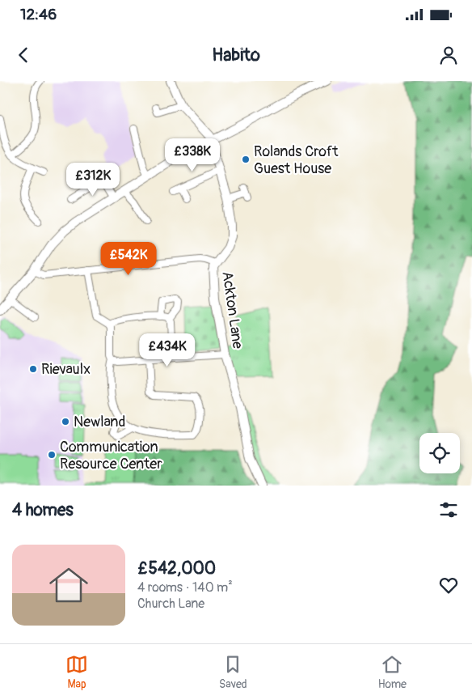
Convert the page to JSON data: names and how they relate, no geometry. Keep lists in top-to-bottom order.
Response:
{
  "streets": {
    "main road": ["Ackton Lane"]
  },
  "places": [
    "Rolands Croft Guest House",
    "Rievaulx",
    "Newland",
    "Communication Resource Center"
  ],
  "page": {
    "status": "12:46",
    "header": "Habito",
    "price": [
      "£338K",
      "£312K",
      "£542K",
      "£434K"
    ],
    "heading": "4 homes",
    "list": [
      {
        "name": "£542,000",
        "note": "4 rooms · 140 m² · Church Lane"
      }
    ],
    "tabs": ["Map", "Saved", "Home"]
  }
}
